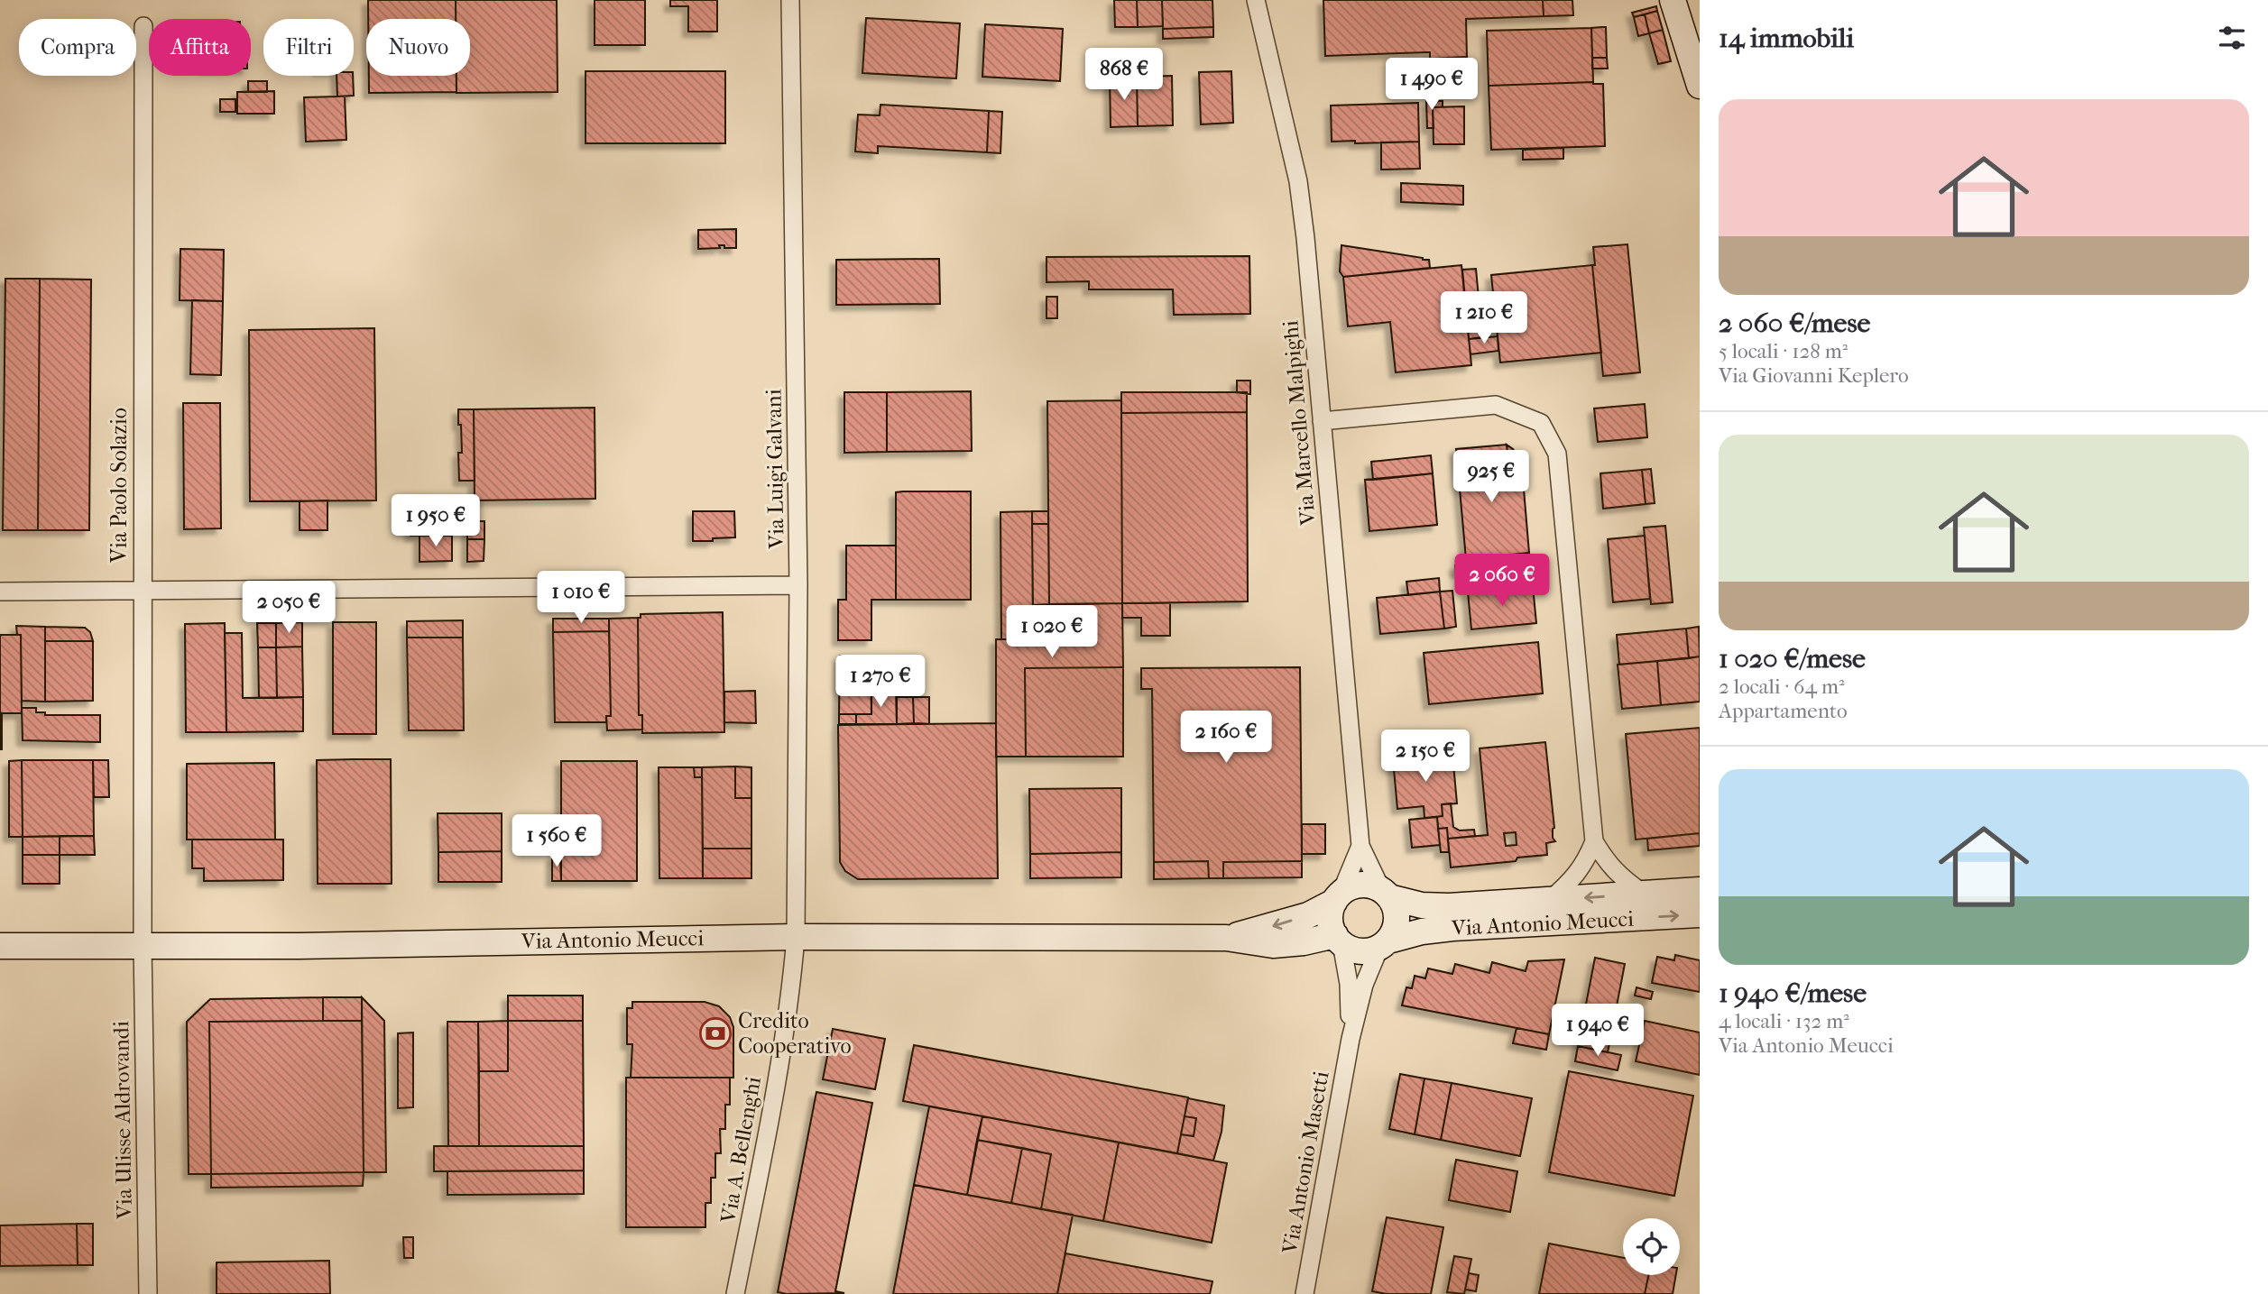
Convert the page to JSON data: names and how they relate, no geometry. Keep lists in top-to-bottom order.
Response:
{
  "streets": {
    "street": [
      "Via Marcello Malpighi",
      "Via Luigi Galvani",
      "Via Paolo Solazio",
      "Via Antonio Meucci",
      "Via Ulisse Aldrovandi",
      "Via A. Bellenghi",
      "Via Antonio Masetti"
    ]
  },
  "crossings": [
    ["Via Marcello Malpighi", "Via Antonio Meucci"],
    ["Via Marcello Malpighi", "Via Antonio Masetti"],
    ["Via Luigi Galvani", "Via Antonio Meucci"],
    ["Via Luigi Galvani", "Via A. Bellenghi"],
    ["Via Paolo Solazio", "Via Antonio Meucci"],
    ["Via Paolo Solazio", "Via Ulisse Aldrovandi"],
    ["Via Antonio Meucci", "Via Ulisse Aldrovandi"],
    ["Via Antonio Meucci", "Via A. Bellenghi"],
    ["Via Antonio Meucci", "Via Antonio Masetti"]
  ],
  "places": {
    "bank": ["Credito Cooperativo"]
  },
  "page": {
    "heading": "14 immobili",
    "chip": [
      "Compra",
      "Affitta",
      "Filtri",
      "Nuovo"
    ],
    "price": [
      "868 €",
      "1 490 €",
      "1 210 €",
      "925 €",
      "1 950 €",
      "2 060 €",
      "1 010 €",
      "2 050 €",
      "1 020 €",
      "1 270 €",
      "2 160 €",
      "2 150 €",
      "1 560 €",
      "1 940 €"
    ],
    "list": [
      {
        "name": "2 060 €/mese",
        "note": "5 locali · 128 m² · Via Giovanni Keplero"
      },
      {
        "name": "1 020 €/mese",
        "note": "2 locali · 64 m² · Appartamento"
      },
      {
        "name": "1 940 €/mese",
        "note": "4 locali · 132 m² · Via Antonio Meucci"
      }
    ]
  }
}
